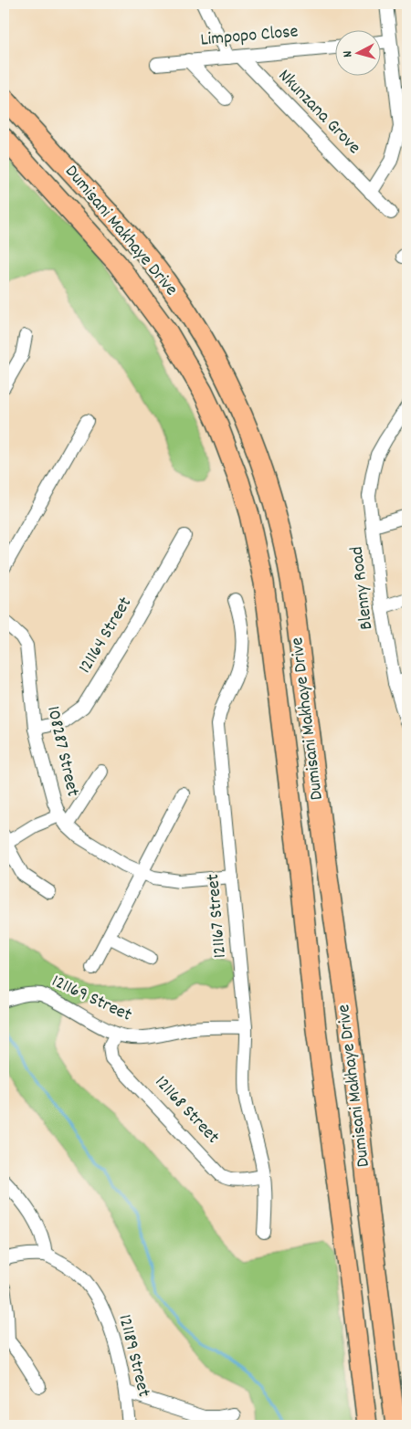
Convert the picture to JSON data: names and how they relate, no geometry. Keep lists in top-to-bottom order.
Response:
{
  "streets": {
    "main road": ["Dumisani Makhaye Drive"],
    "street": [
      "Limpopo Close",
      "Nkunzana Grove",
      "Blenny Road",
      "121164 Street",
      "108287 Street",
      "121167 Street",
      "121169 Street",
      "121168 Street",
      "121189 Street"
    ]
  },
  "crossings": [
    ["Limpopo Close", "Nkunzana Grove"],
    ["121164 Street", "108287 Street"],
    ["108287 Street", "121167 Street"],
    ["121167 Street", "121169 Street"],
    ["121167 Street", "121168 Street"],
    ["121169 Street", "121168 Street"]
  ],
  "north": "left"
}
